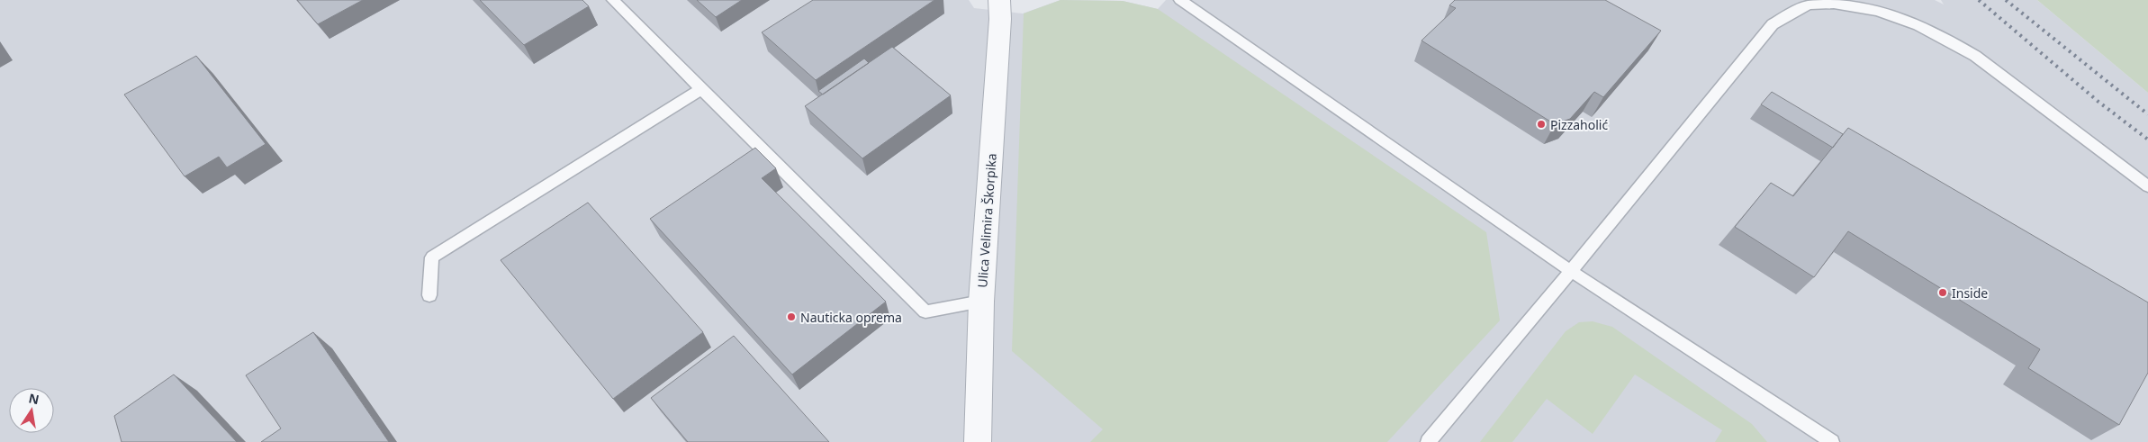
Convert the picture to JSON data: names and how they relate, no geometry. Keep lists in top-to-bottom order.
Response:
{
  "streets": {
    "street": ["Ulica Velimira Škorpika"]
  },
  "places": ["Pizzaholić", "Inside", "Nauticka oprema"],
  "north": "top"
}
